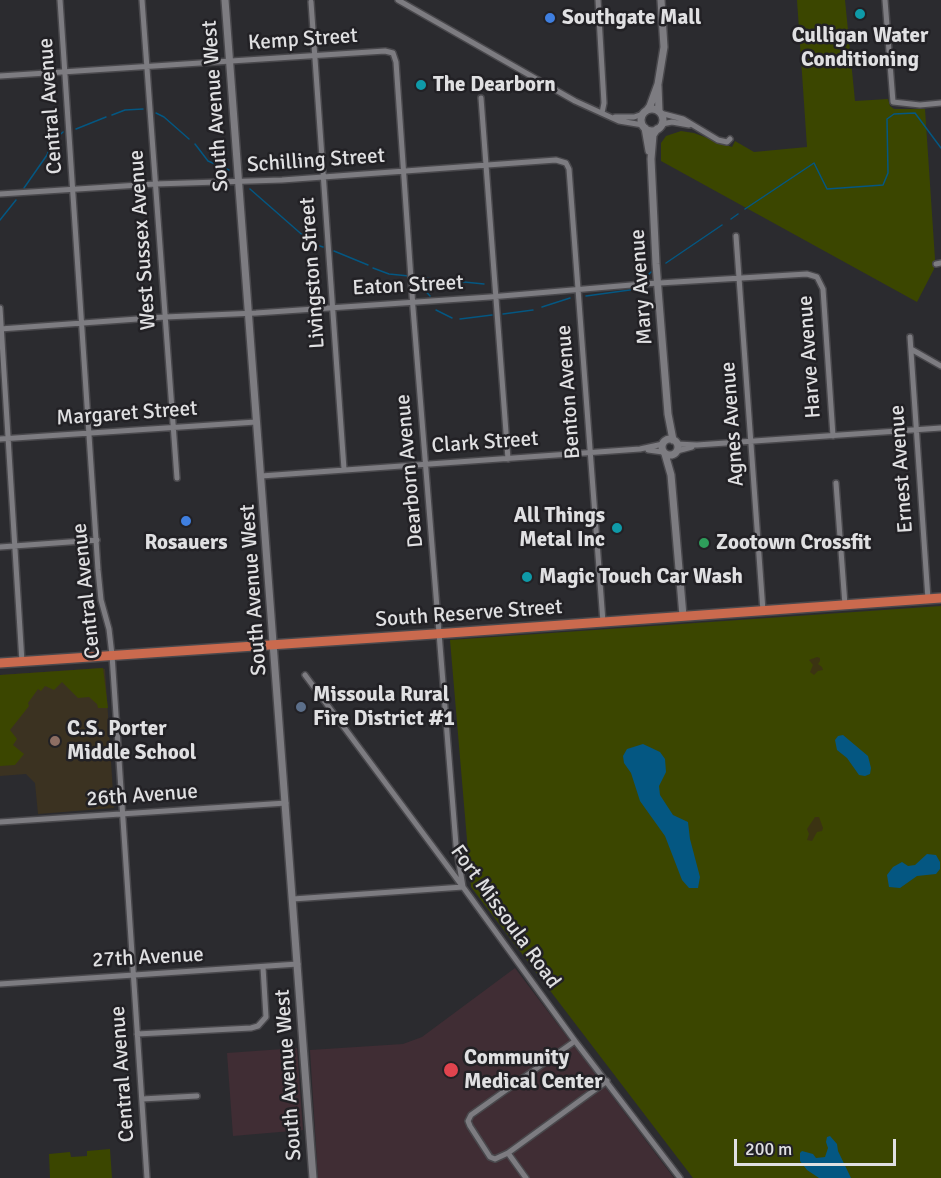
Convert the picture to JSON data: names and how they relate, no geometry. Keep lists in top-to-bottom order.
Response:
{
  "streets": {
    "highway": ["South Reserve Street"],
    "street": [
      "Kemp Street",
      "Central Avenue",
      "South Avenue West",
      "Schilling Street",
      "West Sussex Avenue",
      "Livingston Street",
      "Eaton Street",
      "Mary Avenue",
      "Harve Avenue",
      "Benton Avenue",
      "Margaret Street",
      "Agnes Avenue",
      "Clark Street",
      "Ernest Avenue",
      "Dearborn Avenue",
      "26th Avenue",
      "Fort Missoula Road",
      "27th Avenue"
    ]
  },
  "crossings": [
    ["Kemp Street", "Central Avenue"],
    ["Kemp Street", "South Avenue West"],
    ["Kemp Street", "West Sussex Avenue"],
    ["Kemp Street", "Livingston Street"],
    ["Kemp Street", "Dearborn Avenue"],
    ["Central Avenue", "Schilling Street"],
    ["Central Avenue", "Eaton Street"],
    ["Central Avenue", "Margaret Street"],
    ["Central Avenue", "South Reserve Street"],
    ["Central Avenue", "26th Avenue"],
    ["Central Avenue", "27th Avenue"],
    ["South Avenue West", "Schilling Street"],
    ["South Avenue West", "Eaton Street"],
    ["South Avenue West", "Margaret Street"],
    ["South Avenue West", "Clark Street"],
    ["South Avenue West", "South Reserve Street"],
    ["South Avenue West", "26th Avenue"],
    ["South Avenue West", "27th Avenue"],
    ["Schilling Street", "West Sussex Avenue"],
    ["Schilling Street", "Livingston Street"],
    ["Schilling Street", "Benton Avenue"],
    ["Schilling Street", "Dearborn Avenue"],
    ["West Sussex Avenue", "Eaton Street"],
    ["West Sussex Avenue", "Margaret Street"],
    ["Livingston Street", "Eaton Street"],
    ["Livingston Street", "Clark Street"],
    ["Eaton Street", "Mary Avenue"],
    ["Eaton Street", "Harve Avenue"],
    ["Eaton Street", "Benton Avenue"],
    ["Eaton Street", "Agnes Avenue"],
    ["Eaton Street", "Dearborn Avenue"],
    ["Mary Avenue", "Clark Street"],
    ["Mary Avenue", "South Reserve Street"],
    ["Benton Avenue", "Clark Street"],
    ["Benton Avenue", "South Reserve Street"],
    ["Agnes Avenue", "South Reserve Street"],
    ["Clark Street", "Dearborn Avenue"],
    ["Ernest Avenue", "South Reserve Street"],
    ["Dearborn Avenue", "South Reserve Street"],
    ["Dearborn Avenue", "Fort Missoula Road"]
  ],
  "places": [
    "Culligan Water Conditioning",
    "Southgate Mall",
    "The Dearborn",
    "Rosauers",
    "All Things Metal Inc",
    "Zootown Crossfit",
    "Magic Touch Car Wash",
    "Missoula Rural Fire District #1",
    "C.S. Porter Middle School",
    "Community Medical Center"
  ],
  "scale_bar": "200 m"
}
